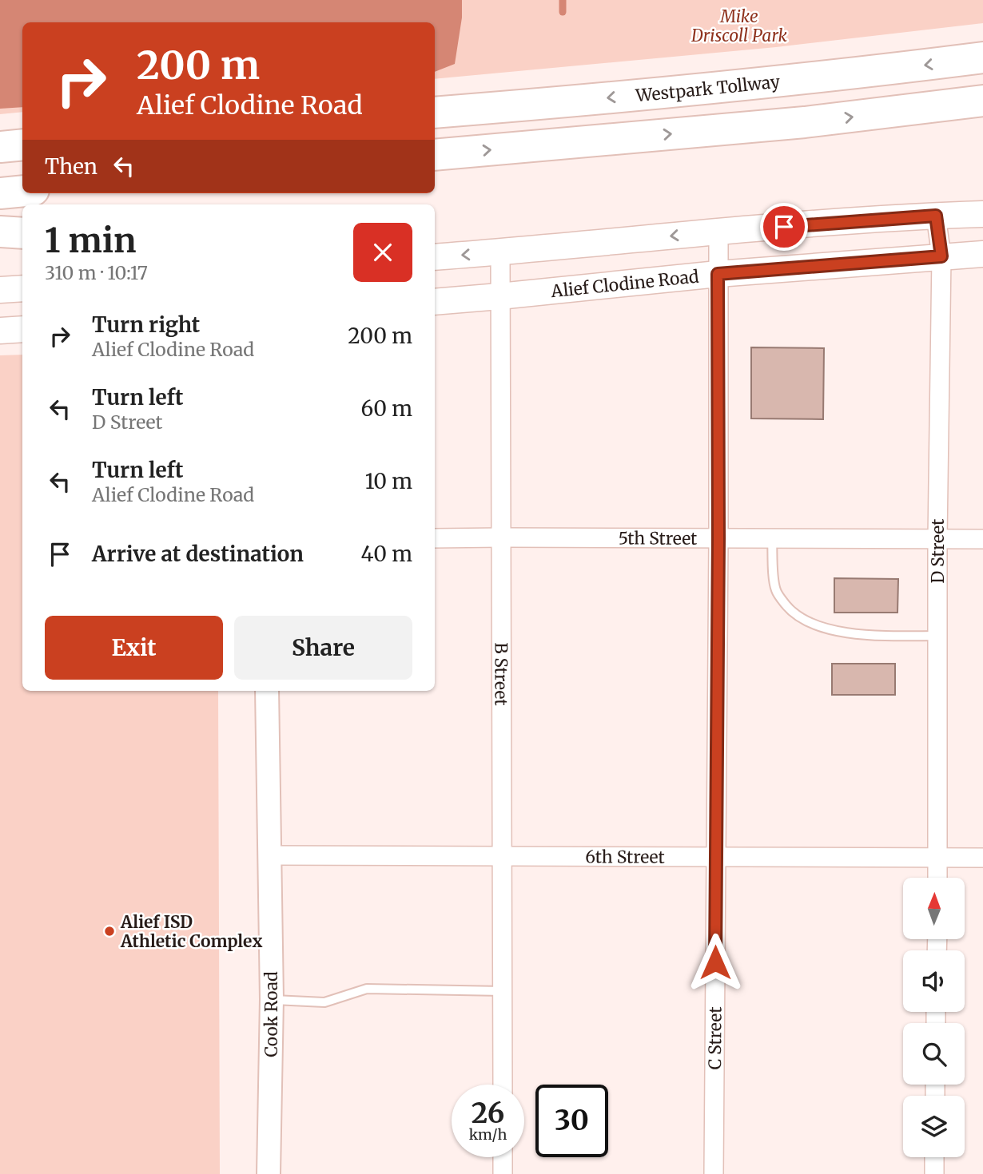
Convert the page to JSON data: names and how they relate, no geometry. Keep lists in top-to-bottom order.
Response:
{
  "streets": {
    "highway": ["Westpark Tollway"],
    "main road": ["Alief Clodine Road"],
    "street": [
      "5th Street",
      "D Street",
      "B Street",
      "6th Street",
      "Cook Road",
      "C Street"
    ]
  },
  "crossings": [
    ["Alief Clodine Road", "D Street"],
    ["Alief Clodine Road", "B Street"],
    ["Alief Clodine Road", "C Street"],
    ["5th Street", "D Street"],
    ["5th Street", "B Street"],
    ["5th Street", "C Street"],
    ["D Street", "6th Street"],
    ["B Street", "6th Street"],
    ["6th Street", "Cook Road"],
    ["6th Street", "C Street"]
  ],
  "parks": ["Mike Driscoll Park"],
  "places": ["Alief ISD Athletic Complex"],
  "north": "top",
  "page": {
    "turn": ["200 m", "Alief Clodine Road"],
    "then": "Then",
    "heading": ["1 min", "310 m · 10:17"],
    "list": [
      {
        "name": "Turn right",
        "note": "Alief Clodine Road",
        "value": "200 m"
      },
      {
        "name": "Turn left",
        "note": "D Street",
        "value": "60 m"
      },
      {
        "name": "Turn left",
        "note": "Alief Clodine Road",
        "value": "10 m"
      },
      {
        "name": "Arrive at destination",
        "value": "40 m"
      }
    ],
    "buttons": ["Exit", "Share"],
    "speed": "26 km/h",
    "limit": "30"
  }
}
